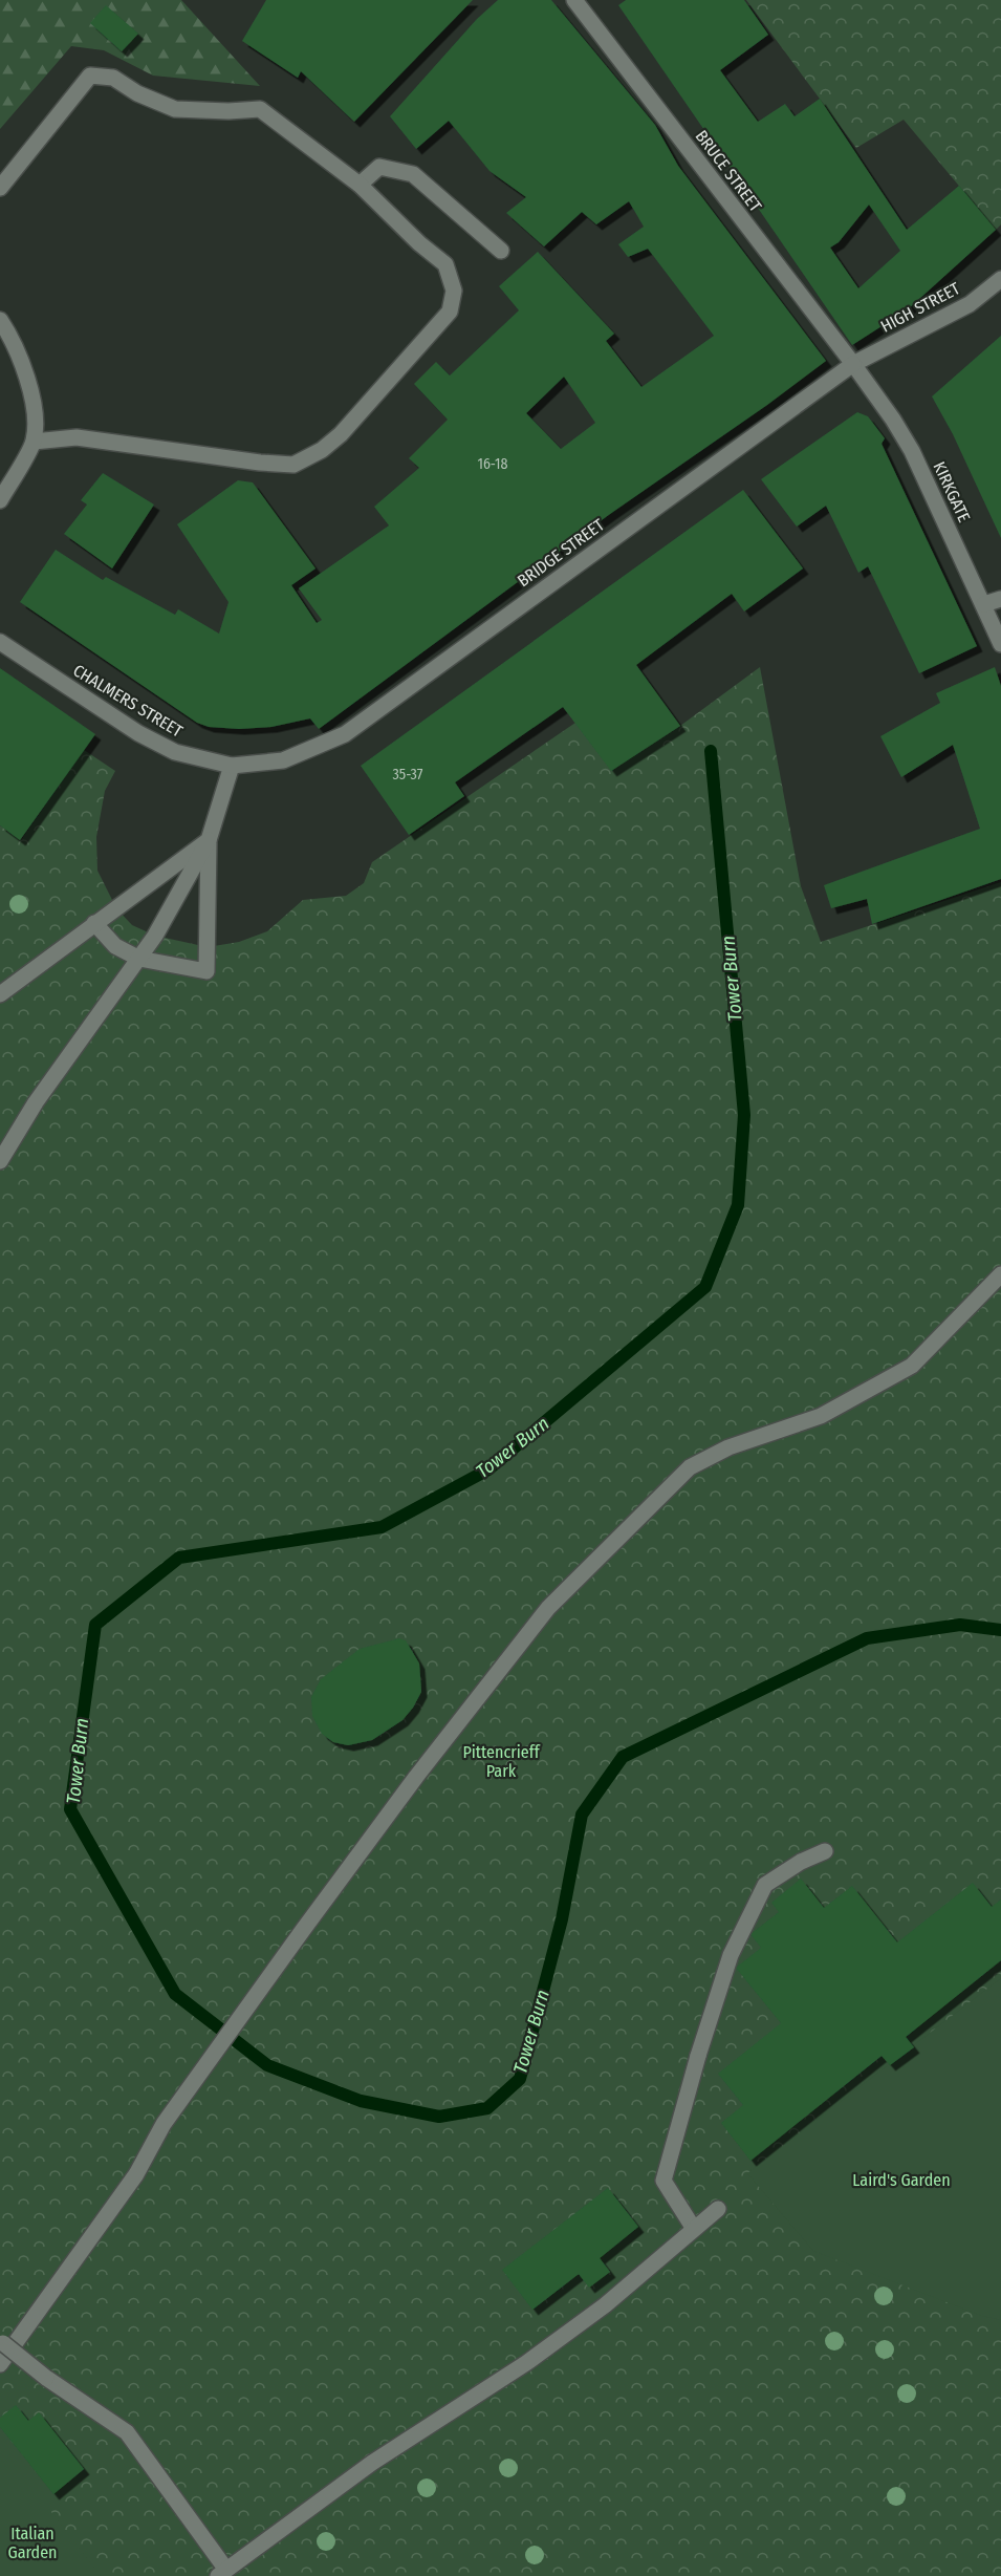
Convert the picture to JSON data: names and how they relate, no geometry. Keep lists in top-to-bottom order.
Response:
{
  "streets": {
    "street": [
      "BRUCE STREET",
      "HIGH STREET",
      "KIRKGATE",
      "BRIDGE STREET",
      "CHALMERS STREET"
    ]
  },
  "crossings": [
    ["BRUCE STREET", "HIGH STREET"],
    ["BRUCE STREET", "KIRKGATE"],
    ["BRUCE STREET", "BRIDGE STREET"],
    ["HIGH STREET", "KIRKGATE"],
    ["HIGH STREET", "BRIDGE STREET"],
    ["KIRKGATE", "BRIDGE STREET"],
    ["BRIDGE STREET", "CHALMERS STREET"]
  ],
  "water": ["Tower Burn"],
  "parks": ["Pittencrieff Park", "Laird's Garden", "Italian Garden"],
  "house_numbers": ["16-18", "35-37"]
}
